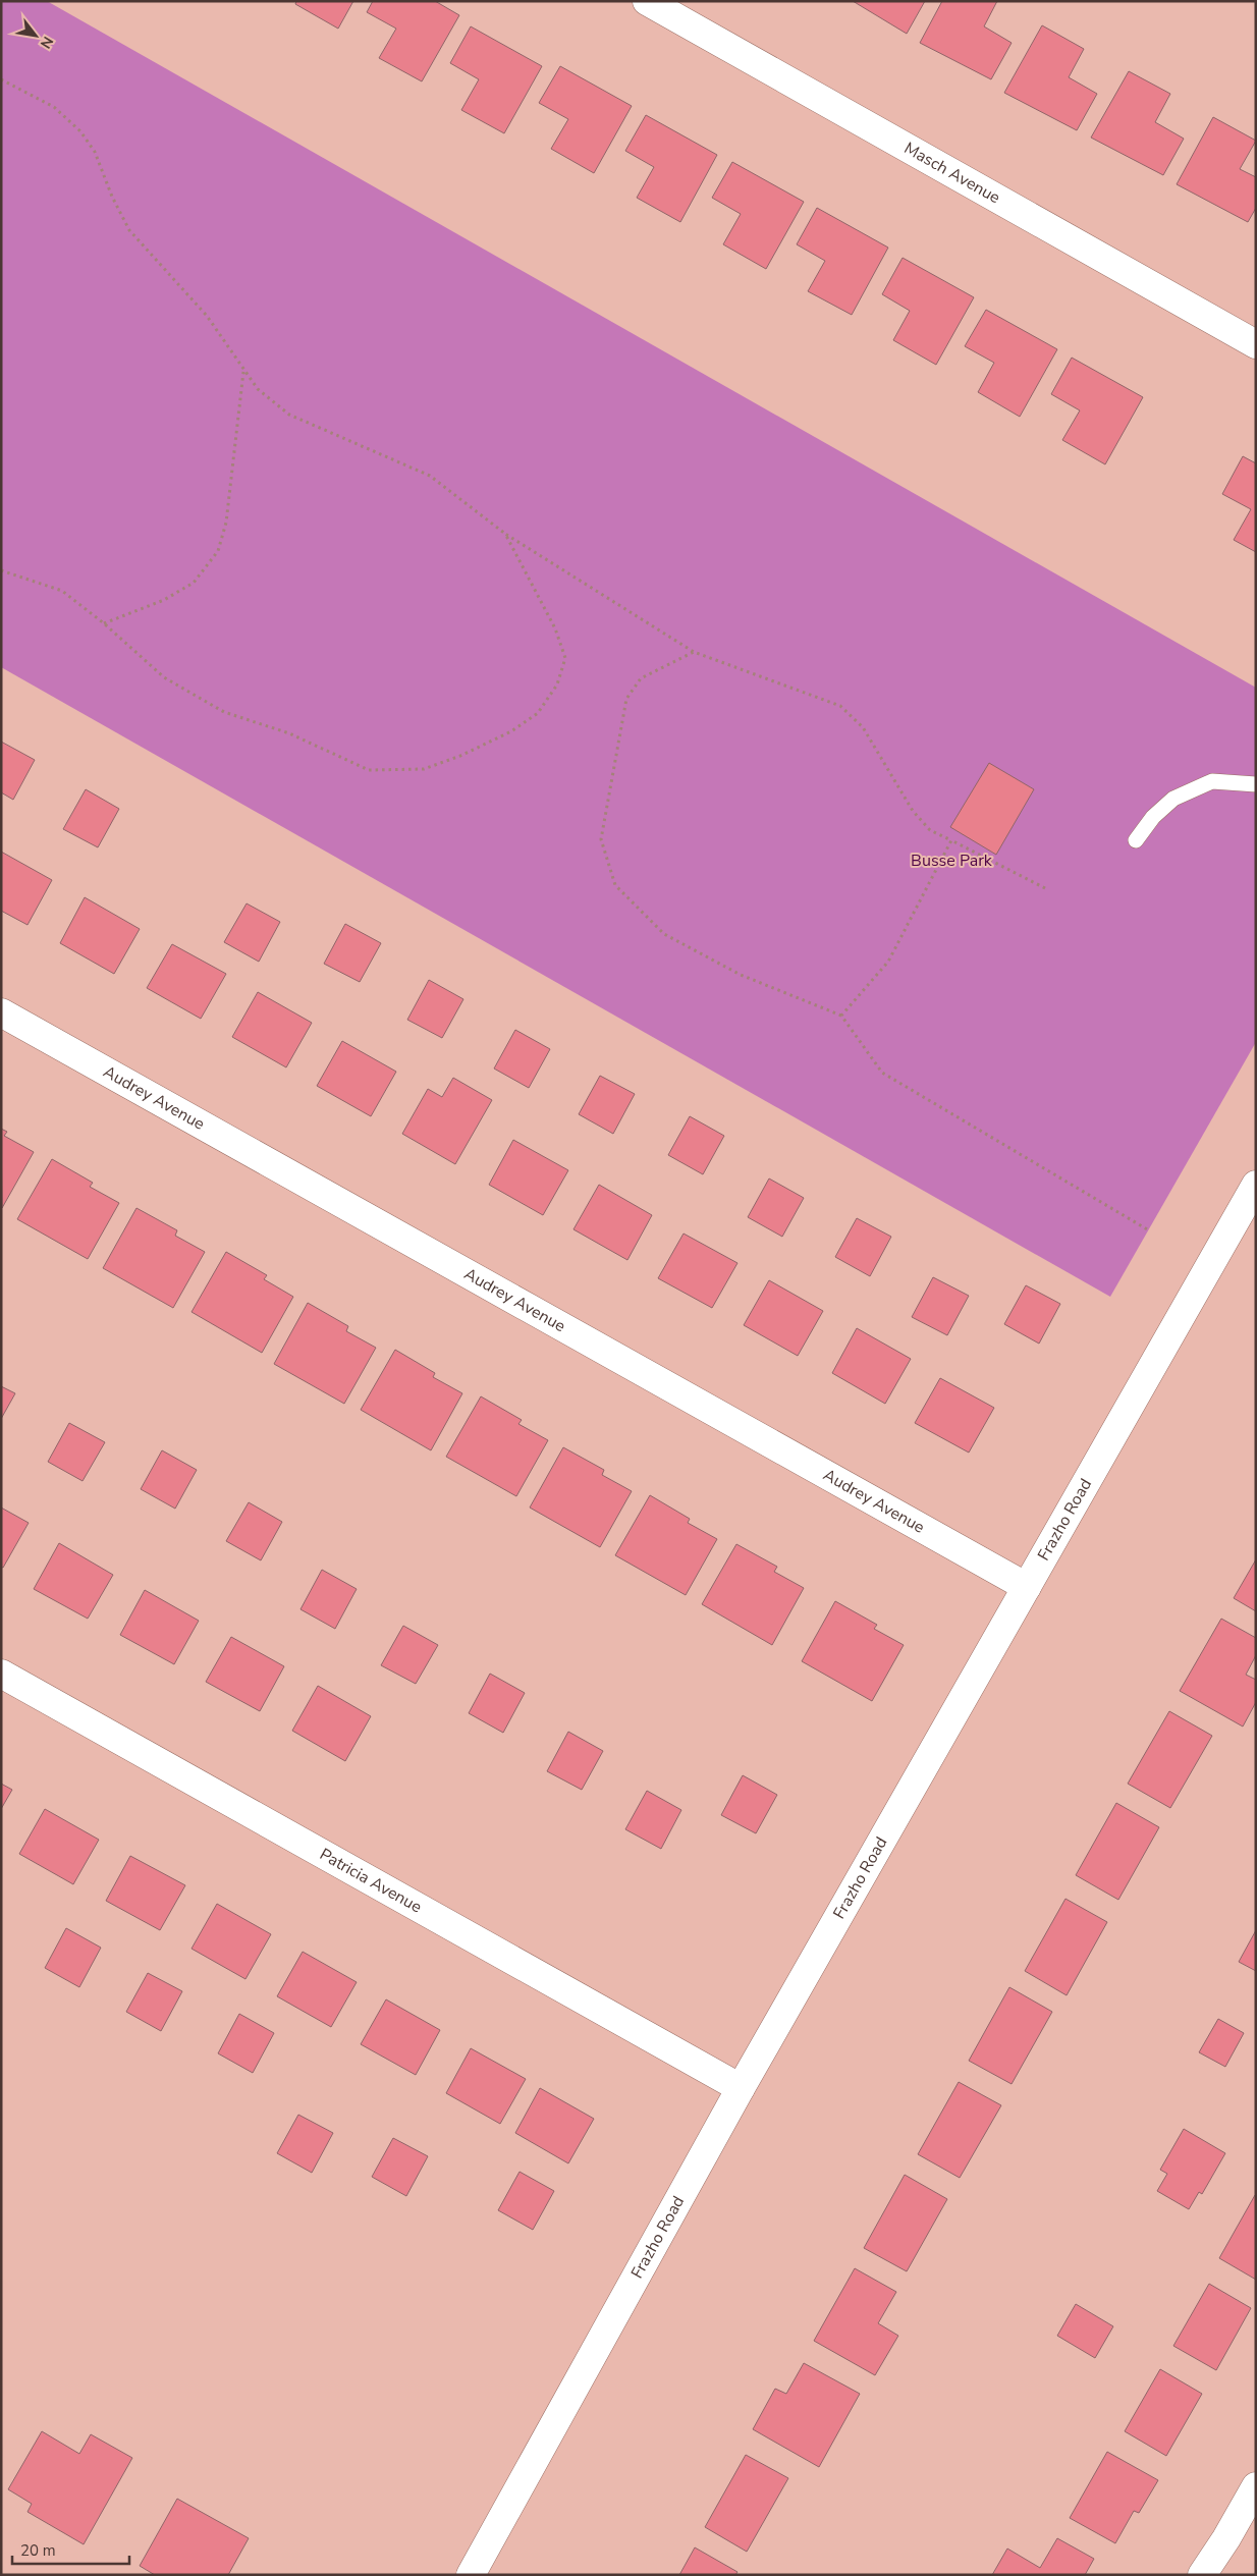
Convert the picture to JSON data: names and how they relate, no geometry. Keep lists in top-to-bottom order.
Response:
{
  "streets": {
    "street": [
      "Masch Avenue",
      "Audrey Avenue",
      "Frazho Road",
      "Patricia Avenue"
    ]
  },
  "crossings": [
    ["Audrey Avenue", "Frazho Road"],
    ["Frazho Road", "Patricia Avenue"]
  ],
  "parks": ["Busse Park"],
  "scale_bar": "20 m",
  "north": "bottom right"
}
